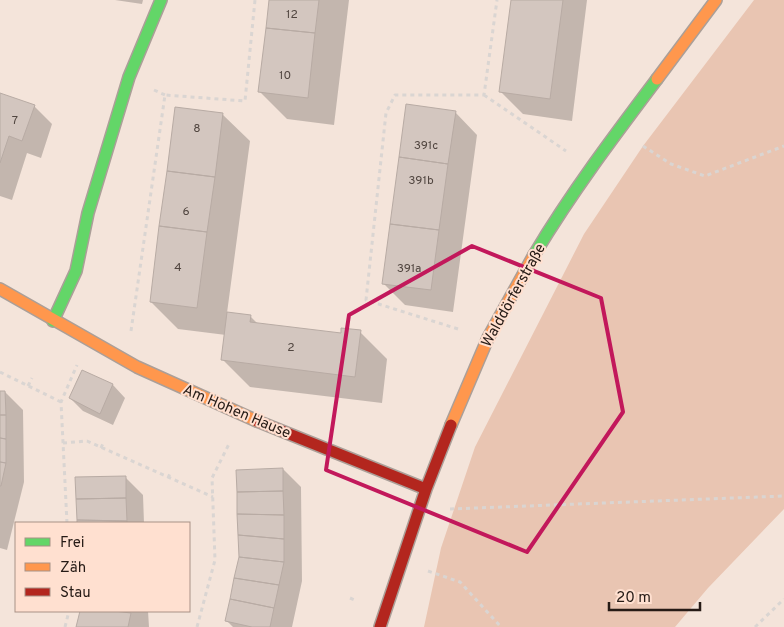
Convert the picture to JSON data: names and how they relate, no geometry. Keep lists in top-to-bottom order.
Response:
{
  "streets": {
    "street": ["Walddörferstraße", "Am Hohen Hause"]
  },
  "crossings": [
    ["Walddörferstraße", "Am Hohen Hause"]
  ],
  "house_numbers": [
    "12",
    "10",
    "7",
    "8",
    "391c",
    "391b",
    "6",
    "4",
    "391a",
    "2"
  ],
  "legend": ["Frei", "Zäh", "Stau"],
  "scale_bar": "20 m"
}
